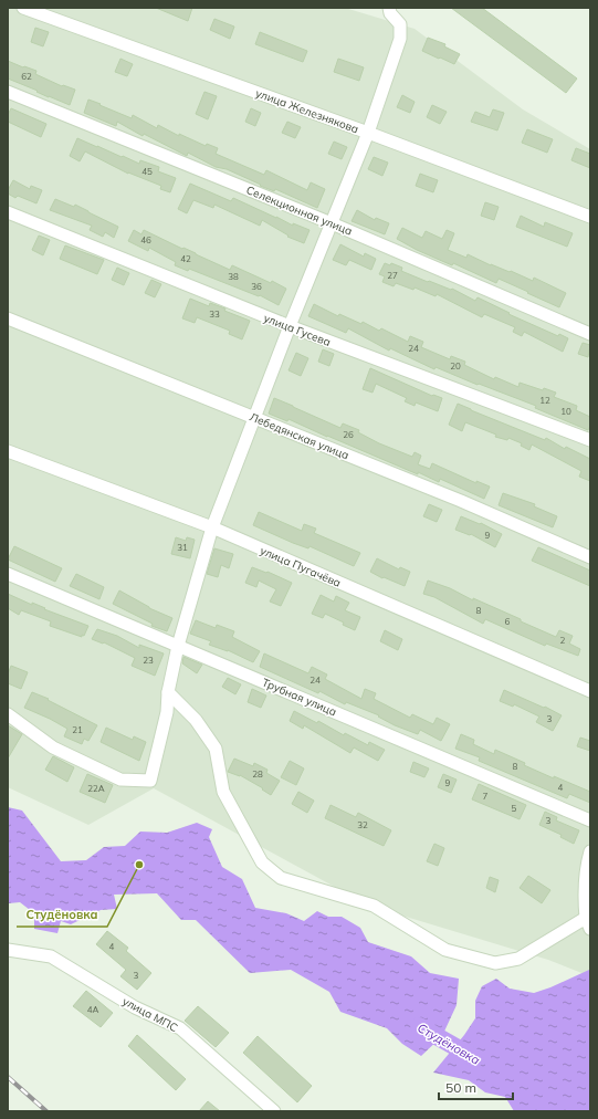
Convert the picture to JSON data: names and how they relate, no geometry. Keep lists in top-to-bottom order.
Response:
{
  "streets": {
    "street": [
      "улица Железнякова",
      "Селекционная улица",
      "улица Гусева",
      "Лебедянская улица",
      "улица Пугачёва",
      "Трубная улица",
      "улица МПС"
    ]
  },
  "water": ["Студёновка"],
  "places": ["Студёновка"],
  "house_numbers": [
    "62",
    "45",
    "46",
    "42",
    "27",
    "38",
    "36",
    "33",
    "24",
    "20",
    "12",
    "10",
    "26",
    "9",
    "31",
    "8",
    "6",
    "2",
    "23",
    "24",
    "3",
    "21",
    "8",
    "28",
    "9",
    "4",
    "22А",
    "7",
    "5",
    "3",
    "32",
    "4",
    "3",
    "4А"
  ],
  "scale_bar": "50 m"
}
